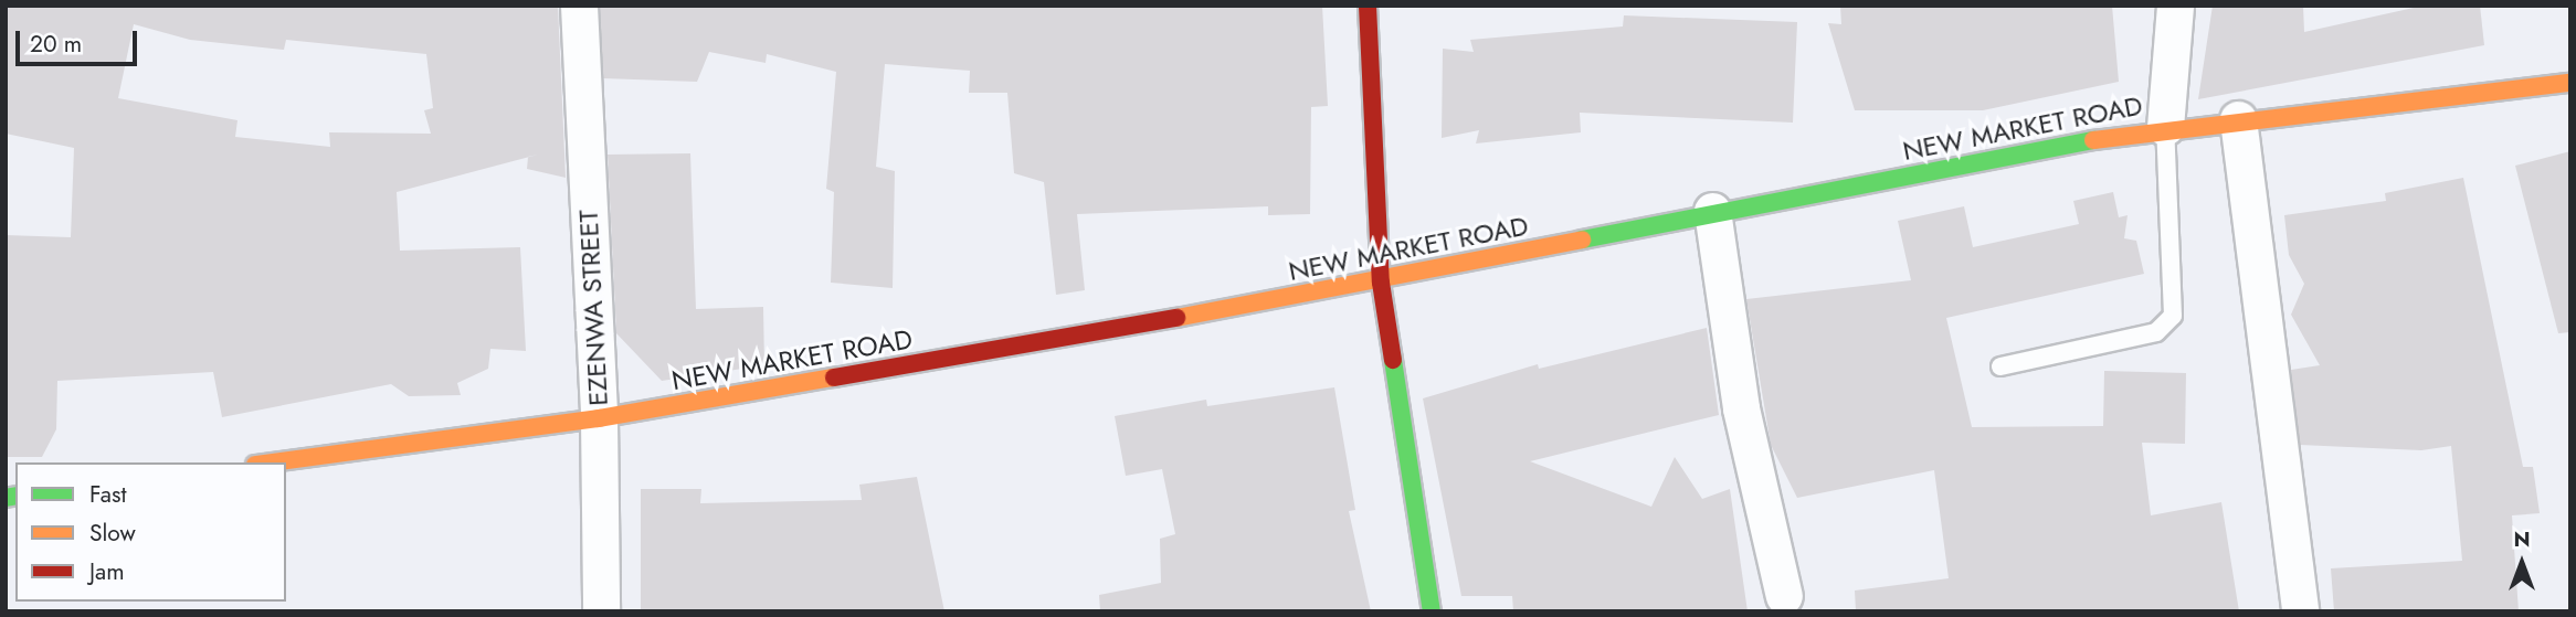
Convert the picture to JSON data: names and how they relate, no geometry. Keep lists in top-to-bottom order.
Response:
{
  "streets": {
    "street": ["NEW MARKET ROAD", "EZENWA STREET"]
  },
  "crossings": [
    ["NEW MARKET ROAD", "EZENWA STREET"]
  ],
  "legend": ["Fast", "Slow", "Jam"],
  "scale_bar": "20 m",
  "north": "top"
}
